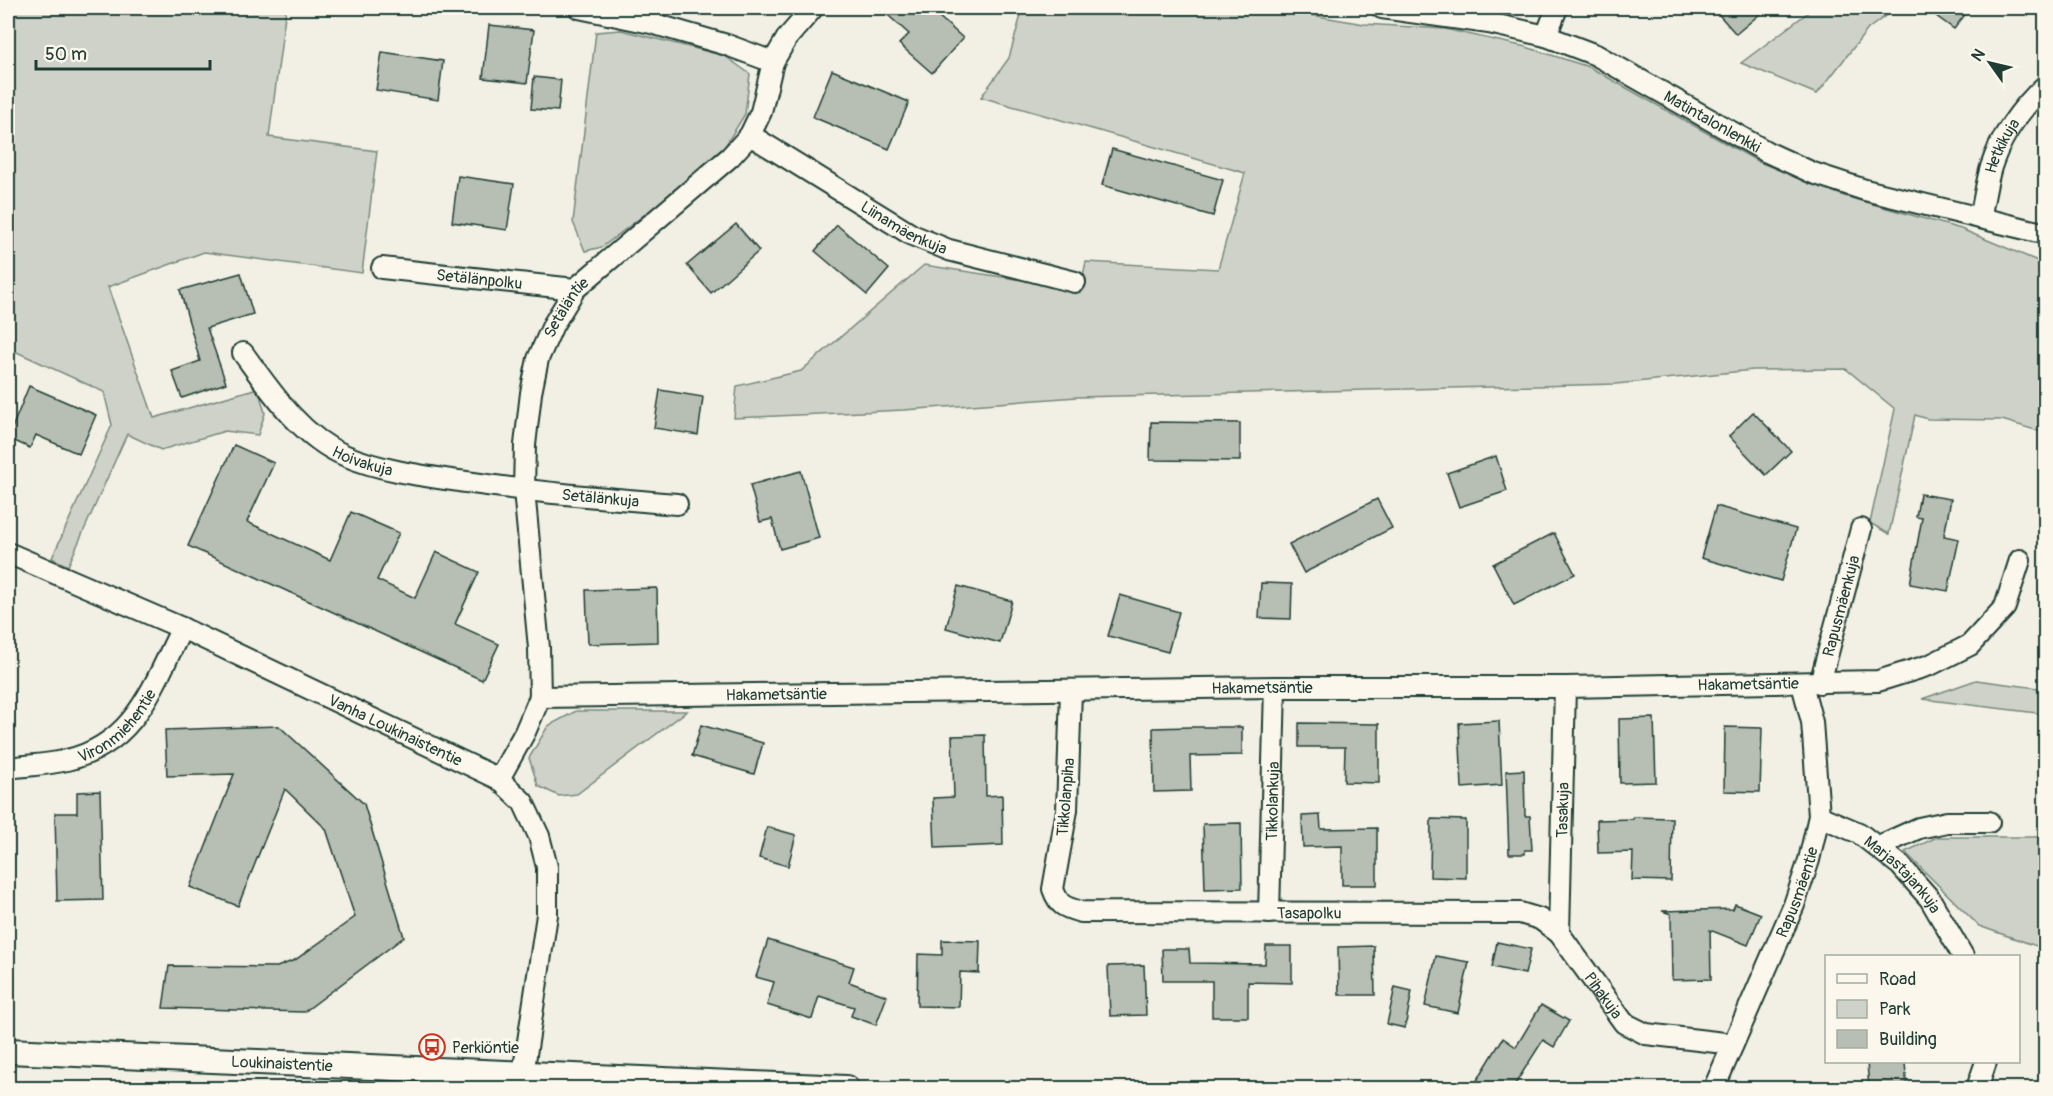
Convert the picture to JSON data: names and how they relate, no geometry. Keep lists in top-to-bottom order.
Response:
{
  "streets": {
    "street": [
      "Matintalonlenkki",
      "Hetkikuja",
      "Liinamäenkuja",
      "Setälänpolku",
      "Setäläntie",
      "Hoivakuja",
      "Setälänkuja",
      "Rapusmäenkuja",
      "Hakametsäntie",
      "Vironmiehentie",
      "Vanha Loukinaistentie",
      "Tikkolanpiha",
      "Tikkolankuja",
      "Tasakuja",
      "Marjastajankuja",
      "Rapusmäentie",
      "Tasapolku",
      "Pihakuja",
      "Loukinaistentie"
    ]
  },
  "crossings": [
    ["Matintalonlenkki", "Hetkikuja"],
    ["Liinamäenkuja", "Setäläntie"],
    ["Setälänpolku", "Setäläntie"],
    ["Setäläntie", "Hoivakuja"],
    ["Setäläntie", "Setälänkuja"],
    ["Setäläntie", "Hakametsäntie"],
    ["Hoivakuja", "Setälänkuja"],
    ["Rapusmäenkuja", "Hakametsäntie"],
    ["Rapusmäenkuja", "Rapusmäentie"],
    ["Hakametsäntie", "Tikkolanpiha"],
    ["Hakametsäntie", "Tikkolankuja"],
    ["Hakametsäntie", "Tasakuja"],
    ["Hakametsäntie", "Rapusmäentie"],
    ["Vironmiehentie", "Vanha Loukinaistentie"],
    ["Vanha Loukinaistentie", "Loukinaistentie"],
    ["Tikkolanpiha", "Tasapolku"],
    ["Tikkolankuja", "Tasapolku"],
    ["Tasakuja", "Tasapolku"],
    ["Tasakuja", "Pihakuja"],
    ["Marjastajankuja", "Rapusmäentie"],
    ["Rapusmäentie", "Pihakuja"],
    ["Tasapolku", "Pihakuja"]
  ],
  "places": {
    "bus stop": ["Perkiöntie"]
  },
  "legend": ["Road", "Park", "Building"],
  "scale_bar": "50 m",
  "north": "top left"
}
